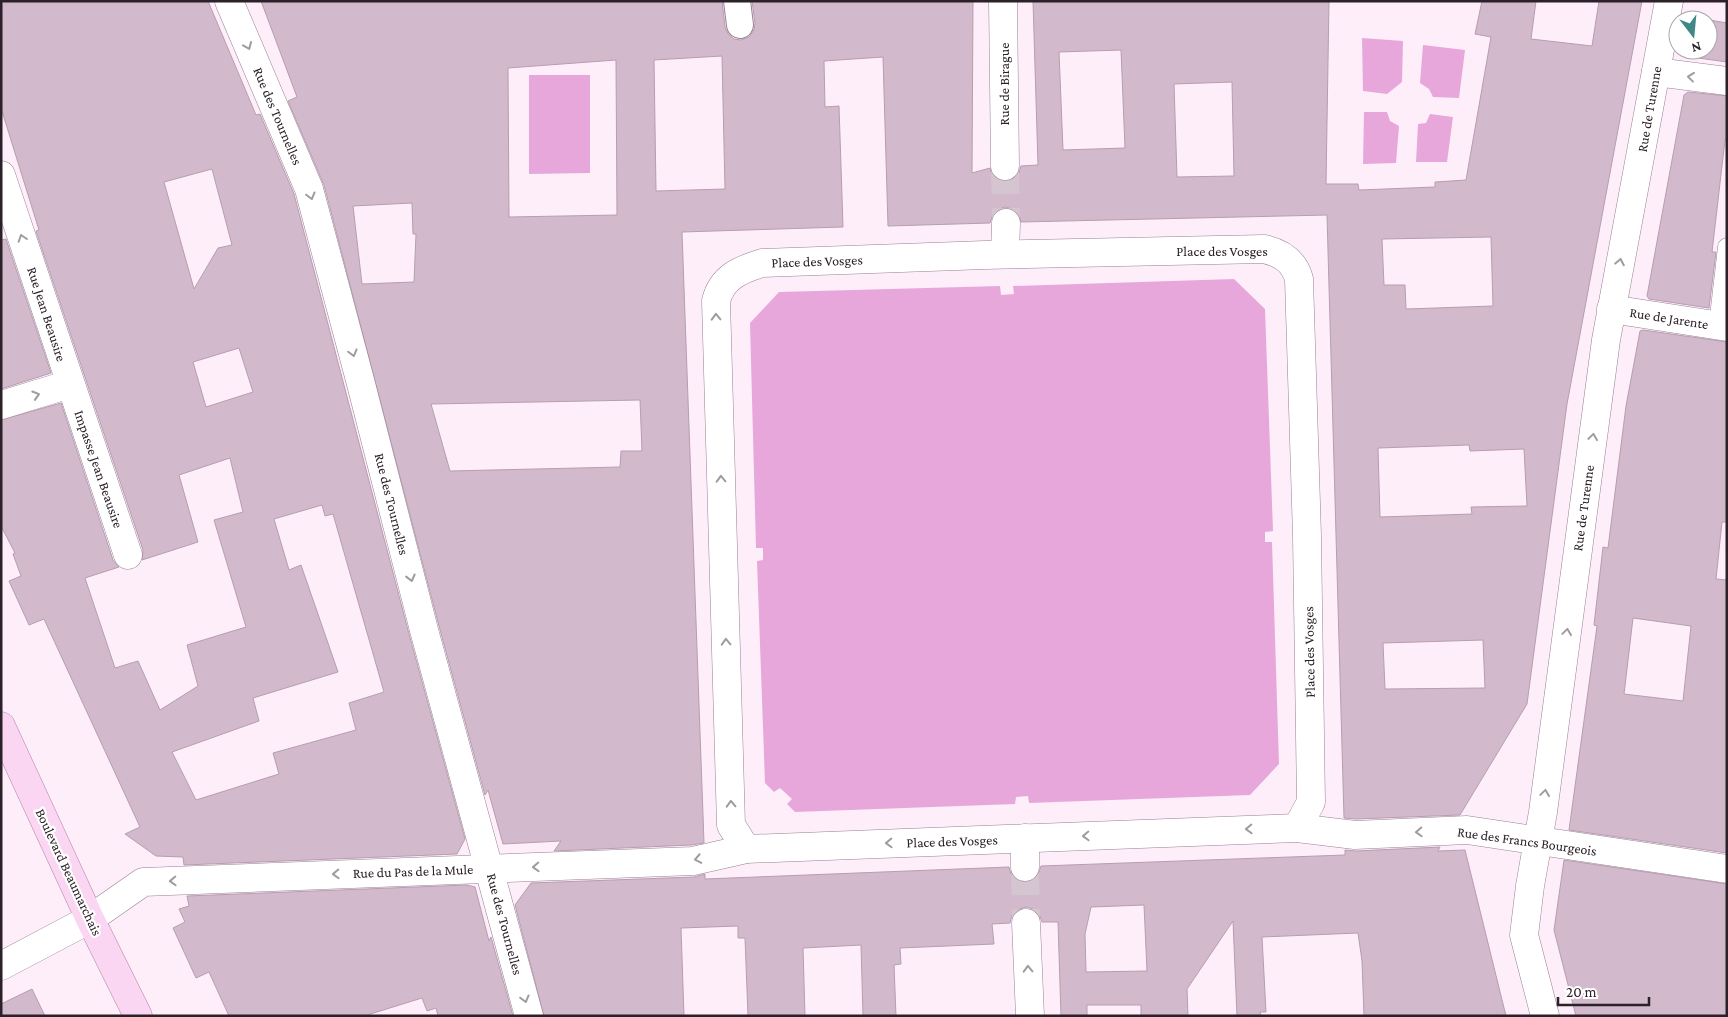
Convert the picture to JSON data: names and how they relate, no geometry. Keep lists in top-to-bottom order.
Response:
{
  "streets": {
    "main road": ["Boulevard Beaumarchais"],
    "street": [
      "Rue de Birague",
      "Rue de Turenne",
      "Rue des Tournelles",
      "Place des Vosges",
      "Rue Jean Beausire",
      "Rue de Jarente",
      "Impasse Jean Beausire",
      "Rue des Francs Bourgeois",
      "Rue du Pas de la Mule"
    ]
  },
  "crossings": [
    ["Rue de Turenne", "Rue de Jarente"],
    ["Rue de Turenne", "Rue des Francs Bourgeois"],
    ["Rue des Tournelles", "Rue du Pas de la Mule"],
    ["Place des Vosges", "Rue des Francs Bourgeois"],
    ["Place des Vosges", "Rue du Pas de la Mule"],
    ["Rue Jean Beausire", "Impasse Jean Beausire"],
    ["Rue du Pas de la Mule", "Boulevard Beaumarchais"]
  ],
  "one_way": [
    "Rue de Turenne",
    "Rue des Tournelles",
    "Rue Jean Beausire",
    "Rue des Francs Bourgeois",
    "Rue du Pas de la Mule"
  ],
  "scale_bar": "20 m",
  "north": "bottom"
}
